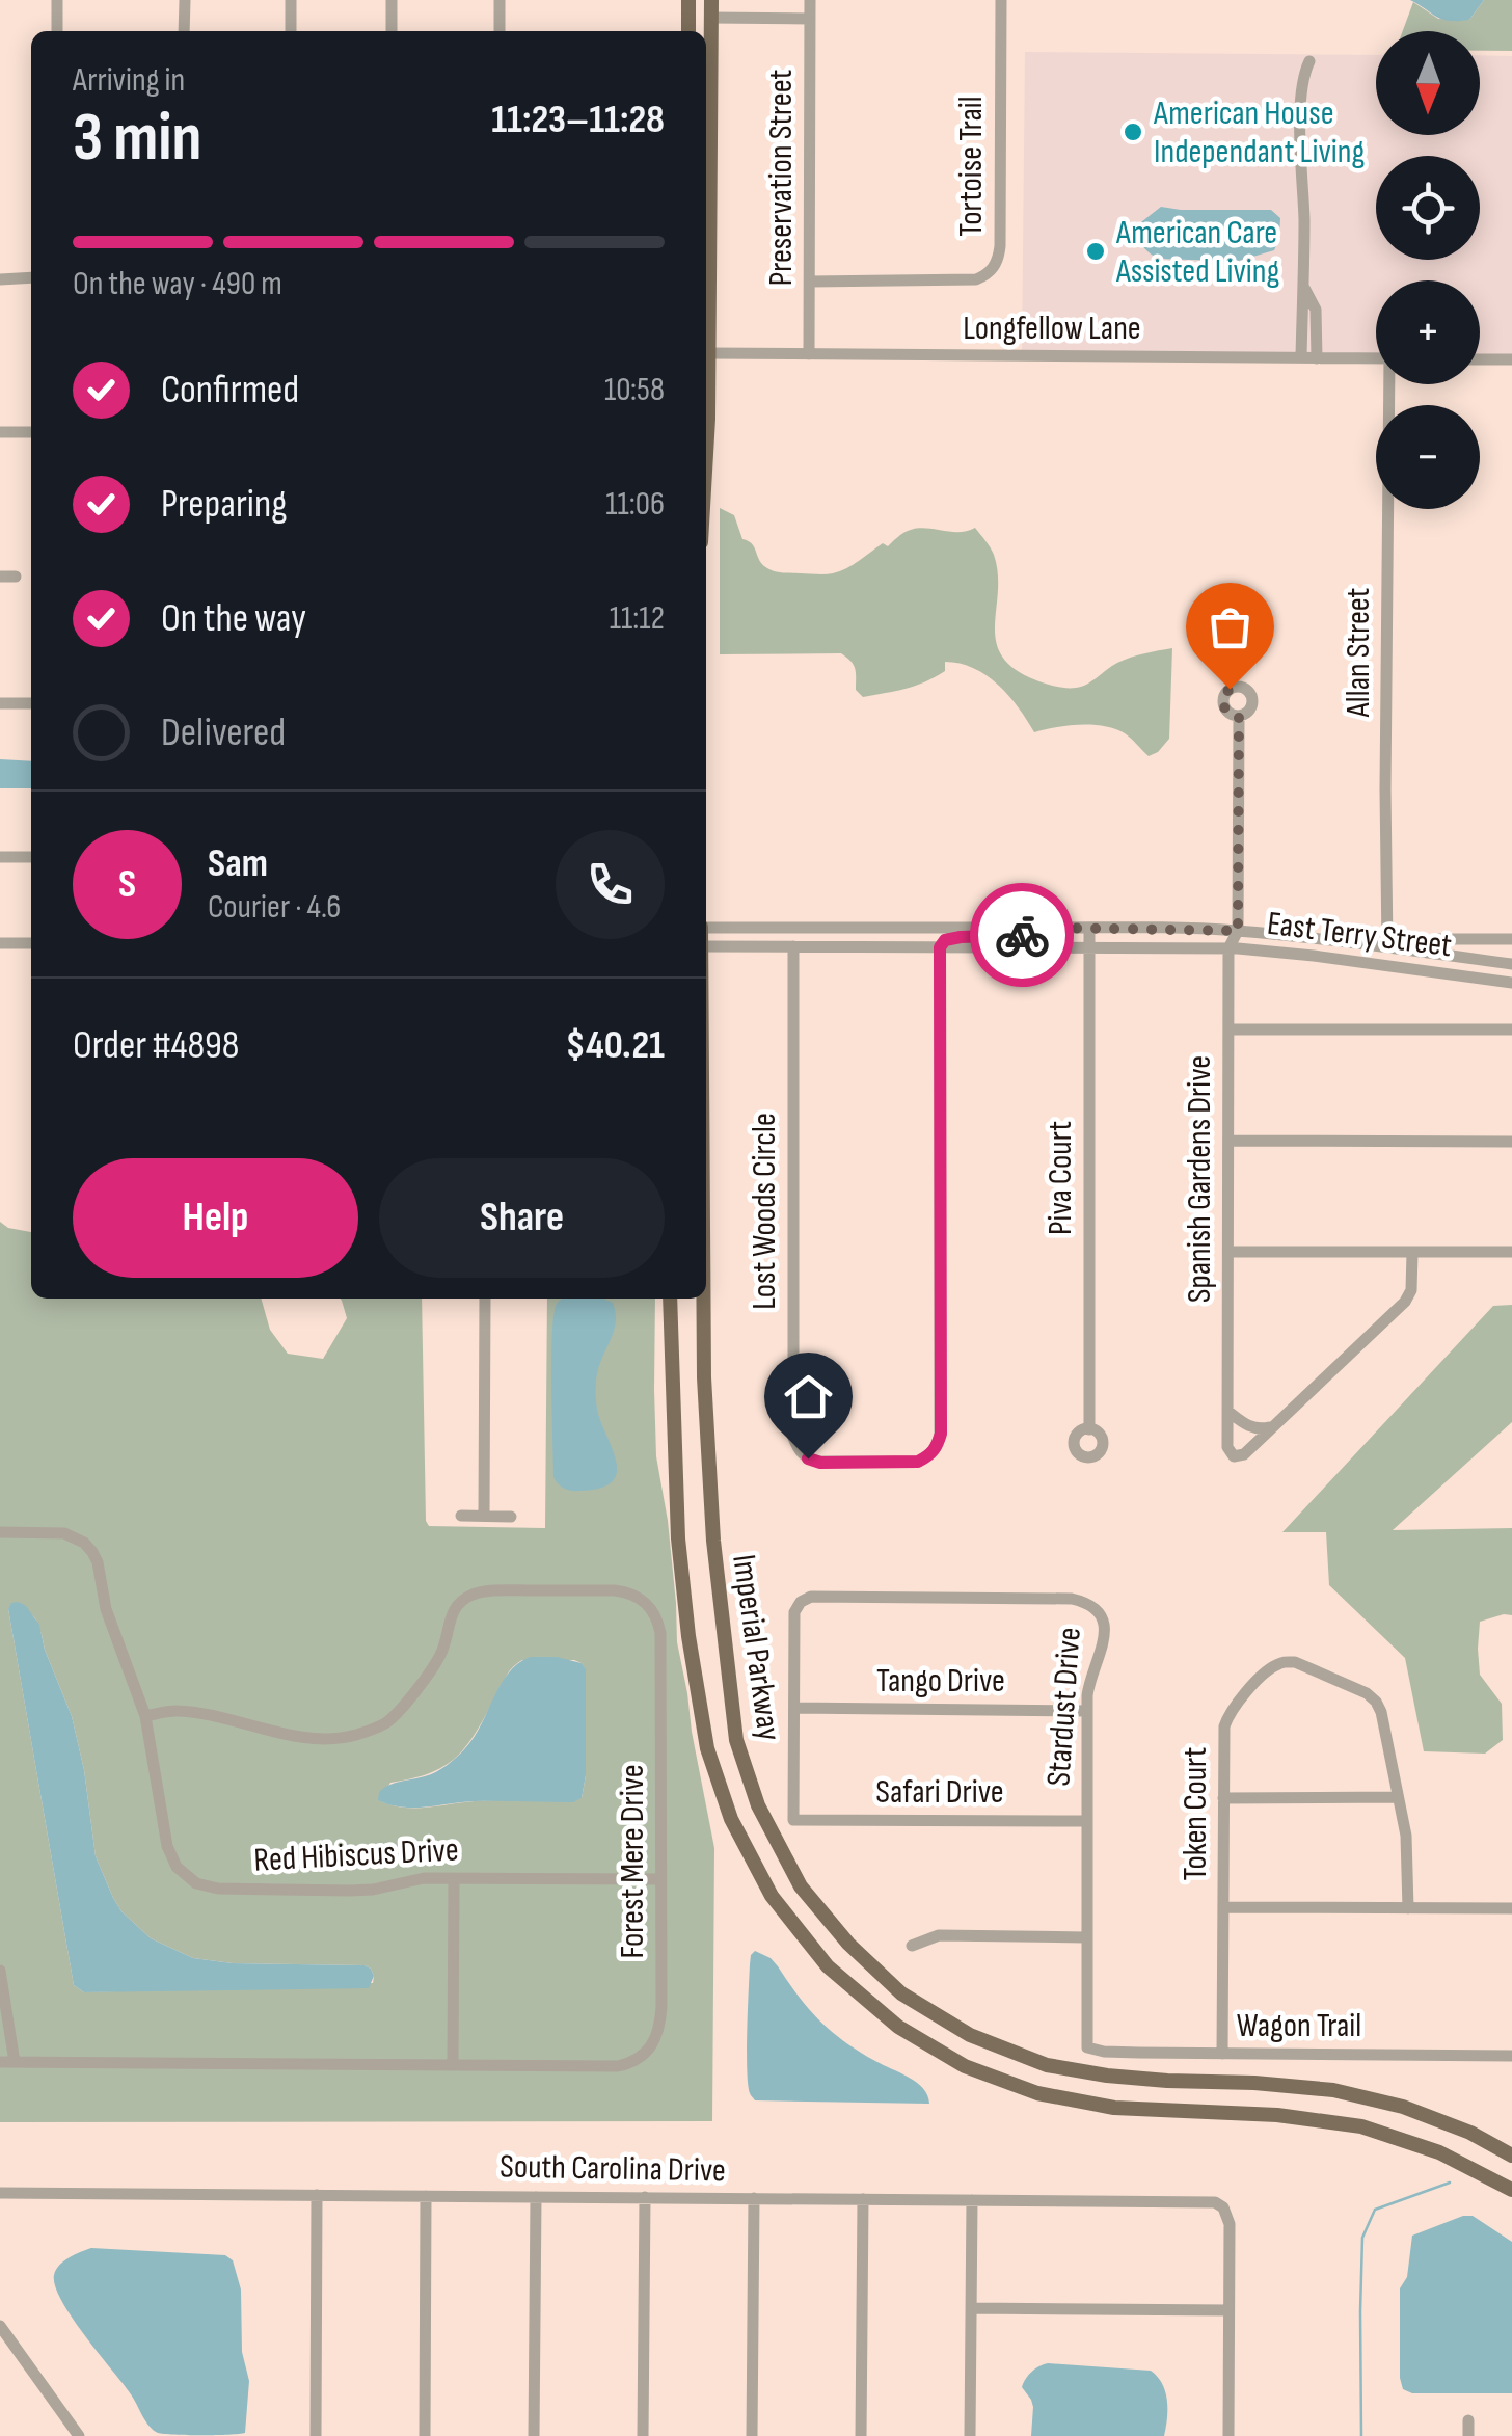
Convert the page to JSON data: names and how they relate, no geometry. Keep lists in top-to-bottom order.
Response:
{
  "streets": {
    "main road": ["Imperial Parkway"],
    "street": [
      "Tortoise Trail",
      "Preservation Street",
      "Longfellow Lane",
      "Allan Street",
      "East Terry Street",
      "Piva Court",
      "Spanish Gardens Drive",
      "Lost Woods Circle",
      "Tango Drive",
      "Stardust Drive",
      "Safari Drive",
      "Token Court",
      "Red Hibiscus Drive",
      "Forest Mere Drive",
      "Wagon Trail",
      "South Carolina Drive"
    ]
  },
  "crossings": [
    ["Tortoise Trail", "Preservation Street"],
    ["Preservation Street", "Longfellow Lane"],
    ["East Terry Street", "Piva Court"],
    ["East Terry Street", "Spanish Gardens Drive"],
    ["East Terry Street", "Lost Woods Circle"],
    ["Tango Drive", "Stardust Drive"],
    ["Tango Drive", "Safari Drive"],
    ["Stardust Drive", "Safari Drive"],
    ["Stardust Drive", "Wagon Trail"],
    ["Token Court", "Wagon Trail"],
    ["Red Hibiscus Drive", "Forest Mere Drive"]
  ],
  "places": ["American House Independant Living", "American Care Assisted Living"],
  "north": "bottom",
  "page": {
    "map_buttons": ["+", "−"],
    "heading": ["3 min", "Arriving in", "11:23–11:28"],
    "panel": [
      "Sam",
      "Courier · 4.6",
      "Order #4898",
      "$40.21"
    ],
    "bar": "On the way · 490 m",
    "list": [
      ["Confirmed", "10:58"],
      ["Preparing", "11:06"],
      ["On the way", "11:12"],
      "Delivered"
    ],
    "round": "S",
    "buttons": ["Help", "Share"]
  }
}
